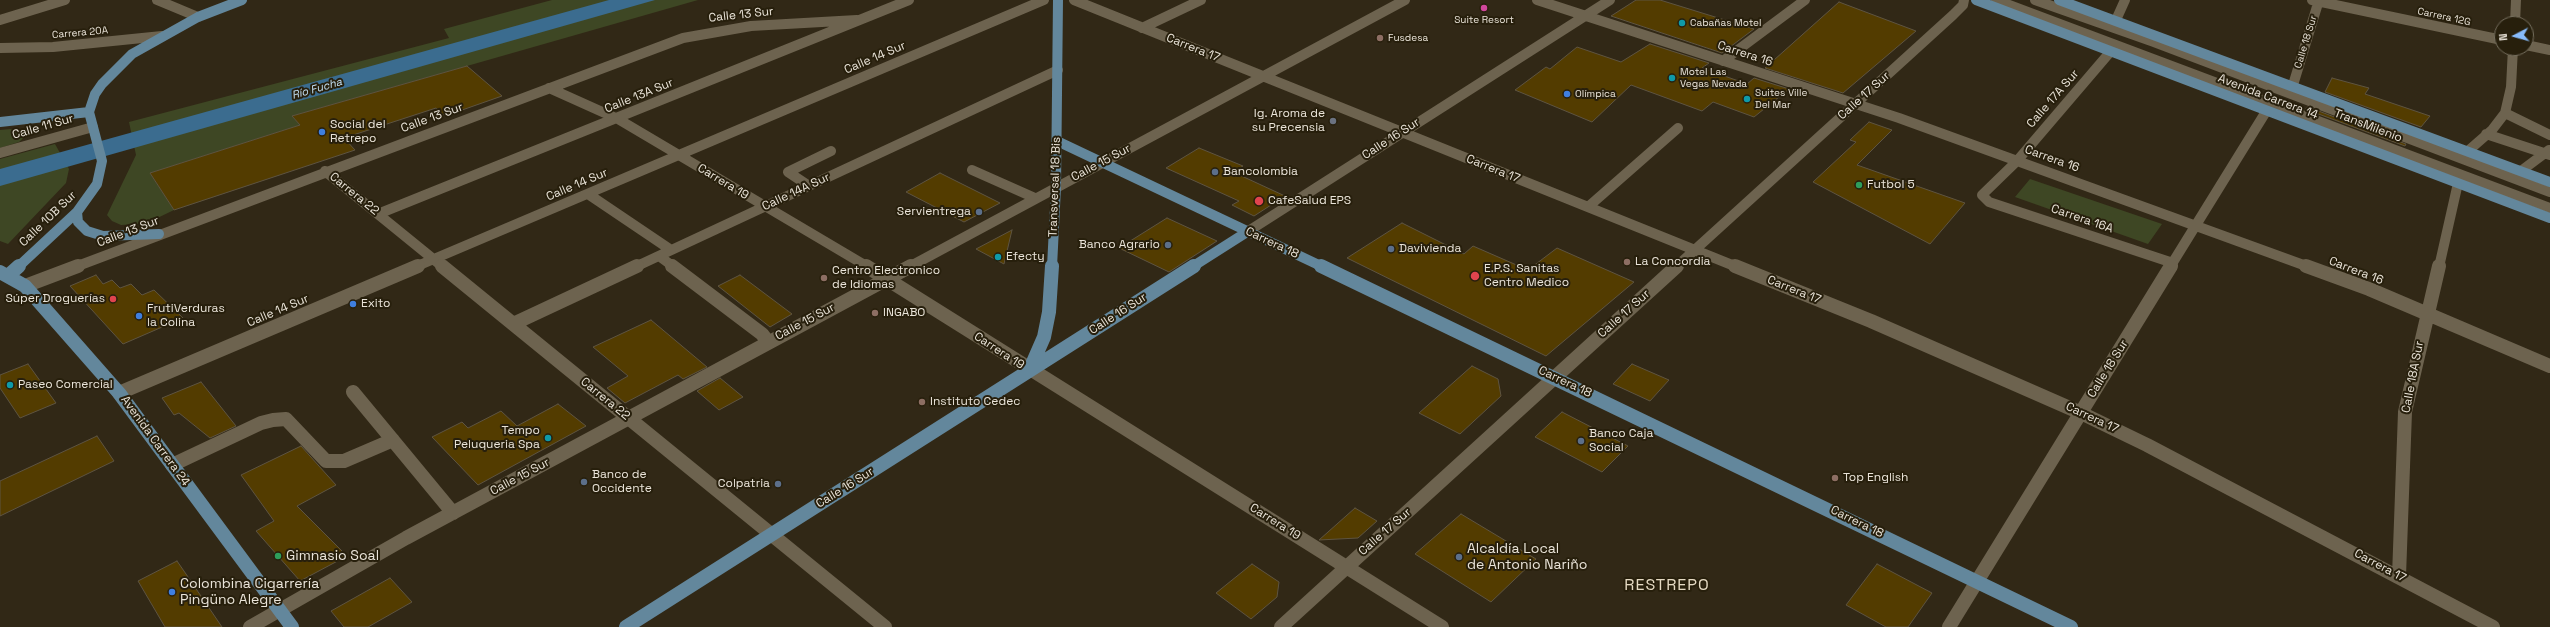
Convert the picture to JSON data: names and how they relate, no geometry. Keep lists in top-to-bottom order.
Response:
{
  "streets": {
    "main road": [
      "Avenida Carrera 14",
      "Calle 16 Sur",
      "Transversal 18 Bis",
      "Calle 10B Sur",
      "Carrera 18",
      "Avenida Carrera 24"
    ],
    "street": [
      "Calle 13 Sur",
      "Carrera 12G",
      "Carrera 20A",
      "Calle 18 Sur",
      "Carrera 17",
      "Carrera 16",
      "Calle 14 Sur",
      "Calle 13A Sur",
      "Calle 17 Sur",
      "Calle 17A Sur",
      "TransMilenio",
      "Calle 11 Sur",
      "Calle 15 Sur",
      "Carrera 19",
      "Calle 14A Sur",
      "Carrera 22",
      "Carrera 16A",
      "Calle 18A Sur"
    ]
  },
  "crossings": [
    ["Calle 13 Sur", "Calle 13A Sur"],
    ["Calle 13 Sur", "Carrera 19"],
    ["Calle 13 Sur", "Carrera 22"],
    ["Calle 13 Sur", "Avenida Carrera 24"],
    ["Carrera 12G", "Calle 18 Sur"],
    ["Calle 18 Sur", "Carrera 17"],
    ["Calle 18 Sur", "Carrera 16"],
    ["Calle 18 Sur", "Avenida Carrera 14"],
    ["Calle 18 Sur", "Carrera 16A"],
    ["Calle 18 Sur", "Carrera 18"],
    ["Carrera 17", "Calle 17 Sur"],
    ["Carrera 17", "Calle 16 Sur"],
    ["Carrera 17", "Calle 15 Sur"],
    ["Carrera 17", "Calle 18A Sur"],
    ["Carrera 16", "Calle 17 Sur"],
    ["Carrera 16", "Calle 17A Sur"],
    ["Carrera 16", "Calle 16 Sur"],
    ["Carrera 16", "Calle 18A Sur"],
    ["Calle 14 Sur", "Carrera 19"],
    ["Calle 14 Sur", "Carrera 22"],
    ["Calle 14 Sur", "Avenida Carrera 24"],
    ["Calle 13A Sur", "Carrera 19"],
    ["Calle 13A Sur", "Carrera 22"],
    ["Calle 17 Sur", "Carrera 19"],
    ["Calle 17 Sur", "Carrera 18"],
    ["Avenida Carrera 14", "Calle 17A Sur"],
    ["Avenida Carrera 14", "Calle 18A Sur"],
    ["Calle 17A Sur", "Carrera 16A"],
    ["Calle 11 Sur", "Calle 10B Sur"],
    ["Calle 16 Sur", "Carrera 19"],
    ["Calle 16 Sur", "Transversal 18 Bis"],
    ["Calle 16 Sur", "Carrera 22"],
    ["Calle 16 Sur", "Carrera 18"],
    ["Calle 15 Sur", "Carrera 19"],
    ["Calle 15 Sur", "Transversal 18 Bis"],
    ["Calle 15 Sur", "Carrera 22"],
    ["Calle 15 Sur", "Carrera 18"],
    ["Calle 15 Sur", "Avenida Carrera 24"],
    ["Carrera 19", "Transversal 18 Bis"],
    ["Carrera 19", "Calle 14A Sur"],
    ["Transversal 18 Bis", "Calle 14A Sur"],
    ["Transversal 18 Bis", "Carrera 18"],
    ["Calle 14A Sur", "Carrera 22"],
    ["Calle 10B Sur", "Avenida Carrera 24"]
  ],
  "districts": ["RESTREPO"],
  "water": ["Río Fucha"],
  "places": [
    "Suite Resort",
    "Cabañas Motel",
    "Fusdesa",
    "Motel Las Vegas Nevada",
    "Olímpica",
    "Suites Ville Del Mar",
    "Ig. Aroma de su Precensia",
    "Social del Retrepo",
    "Bancolombia",
    "Futbol 5",
    "CafeSalud EPS",
    "Servientrega",
    "Banco Agrario",
    "Davivienda",
    "Efecty",
    "La Concordia",
    "E.P.S. Sanitas Centro Medico",
    "Centro Electronico de Idiomas",
    "Súper Droguerías",
    "Exito",
    "INGABO",
    "FrutiVerduras la Colina",
    "Paseo Comercial",
    "Instituto Cedec",
    "Tempo Peluqueria Spa",
    "Banco Caja Social",
    "Top English",
    "Banco de Occidente",
    "Colpatria",
    "Gimnasio Soal",
    "Alcaldía Local de Antonio Nariño",
    "Colombina Cigarrería Pingüno Alegre"
  ],
  "north": "left"
}
